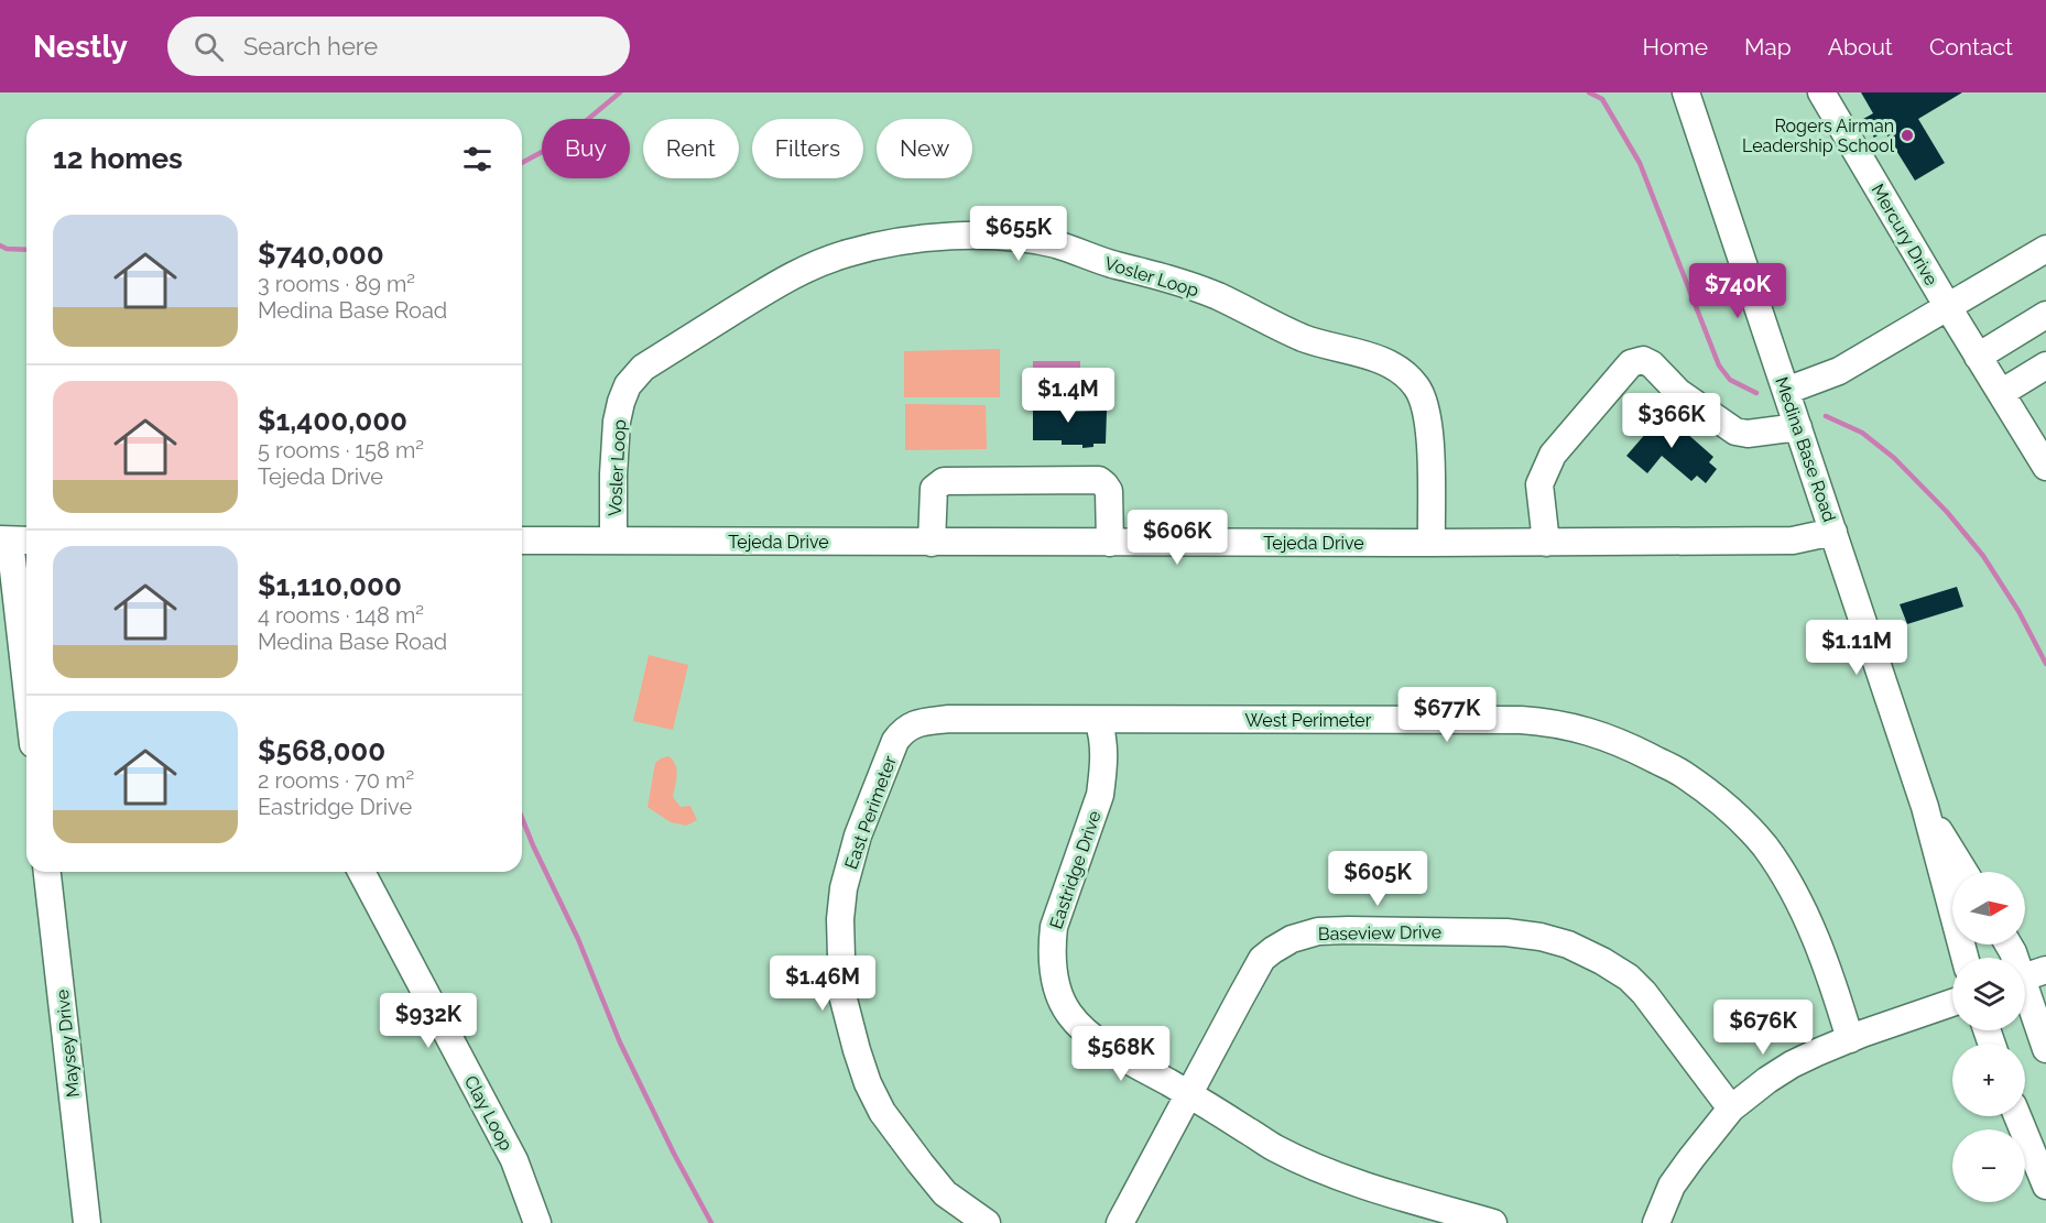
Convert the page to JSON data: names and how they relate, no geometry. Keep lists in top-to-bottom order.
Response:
{
  "streets": {
    "street": [
      "Mercury Drive",
      "Vosler Loop",
      "Medina Base Road",
      "Tejeda Drive",
      "West Perimeter",
      "East Perimeter",
      "Eastridge Drive",
      "Baseview Drive",
      "Maysey Drive",
      "Clay Loop"
    ]
  },
  "crossings": [
    ["Vosler Loop", "Tejeda Drive"],
    ["Medina Base Road", "Tejeda Drive"],
    ["West Perimeter", "East Perimeter"],
    ["West Perimeter", "Eastridge Drive"],
    ["Eastridge Drive", "Baseview Drive"]
  ],
  "places": ["Rogers Airman Leadership School"],
  "north": "right",
  "page": {
    "header": "Nestly",
    "search": "Search here",
    "nav": [
      "Home",
      "Map",
      "About",
      "Contact"
    ],
    "chip": [
      "Buy",
      "Rent",
      "Filters",
      "New"
    ],
    "heading": "12 homes",
    "list": [
      {
        "name": "$740,000",
        "note": "3 rooms · 89 m² · Medina Base Road"
      },
      {
        "name": "$1,400,000",
        "note": "5 rooms · 158 m² · Tejeda Drive"
      },
      {
        "name": "$1,110,000",
        "note": "4 rooms · 148 m² · Medina Base Road"
      },
      {
        "name": "$568,000",
        "note": "2 rooms · 70 m² · Eastridge Drive"
      }
    ],
    "price": [
      "$655K",
      "$740K",
      "$1.4M",
      "$366K",
      "$606K",
      "$1.11M",
      "$677K",
      "$605K",
      "$1.46M",
      "$932K",
      "$676K",
      "$568K"
    ],
    "map_buttons": ["+", "−"]
  }
}
